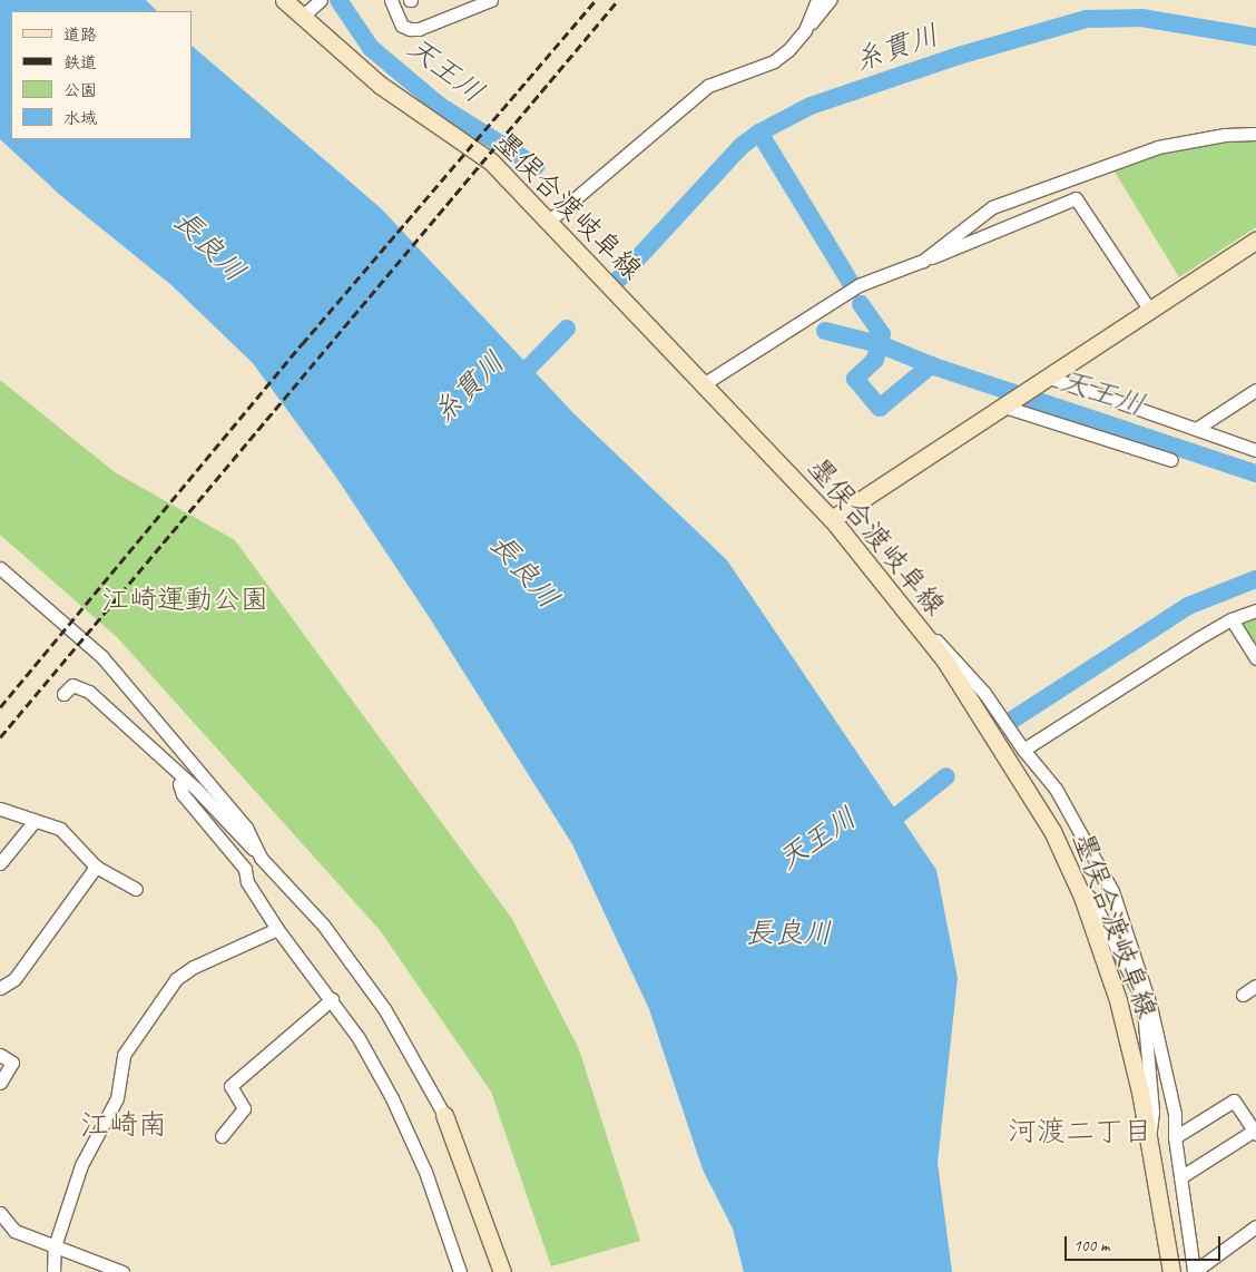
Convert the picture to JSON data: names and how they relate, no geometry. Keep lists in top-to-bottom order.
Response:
{
  "streets": {
    "main road": ["墨俣合渡岐阜線"]
  },
  "districts": ["江崎南", "河渡二丁目"],
  "water": ["糸貫川", "天王川", "長良川"],
  "parks": ["江崎運動公園"],
  "legend": [
    "道路",
    "鉄道",
    "公園",
    "水域"
  ],
  "scale_bar": "100 m"
}
